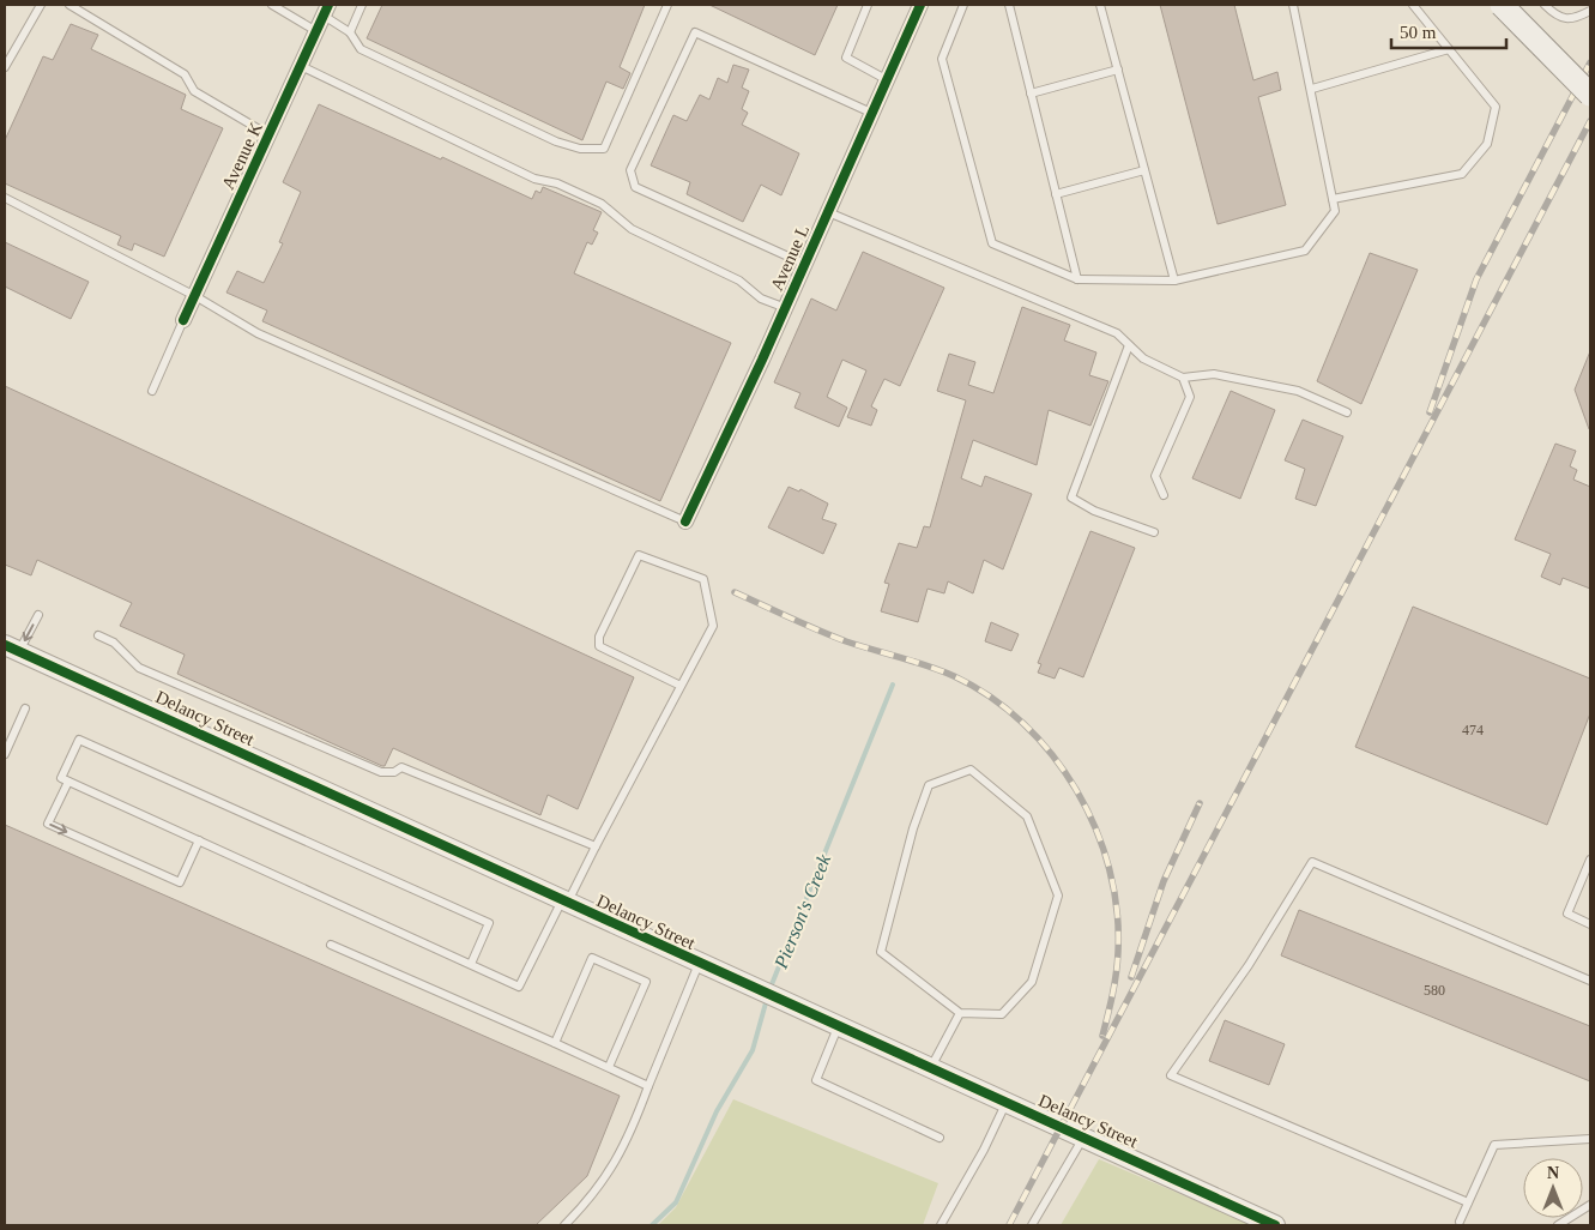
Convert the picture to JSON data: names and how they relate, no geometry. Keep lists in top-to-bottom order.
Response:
{
  "streets": {
    "street": ["Avenue K", "Avenue L", "Delancy Street"]
  },
  "water": ["Pierson's Creek"],
  "house_numbers": ["474", "580"],
  "scale_bar": "50 m",
  "north": "top"
}
